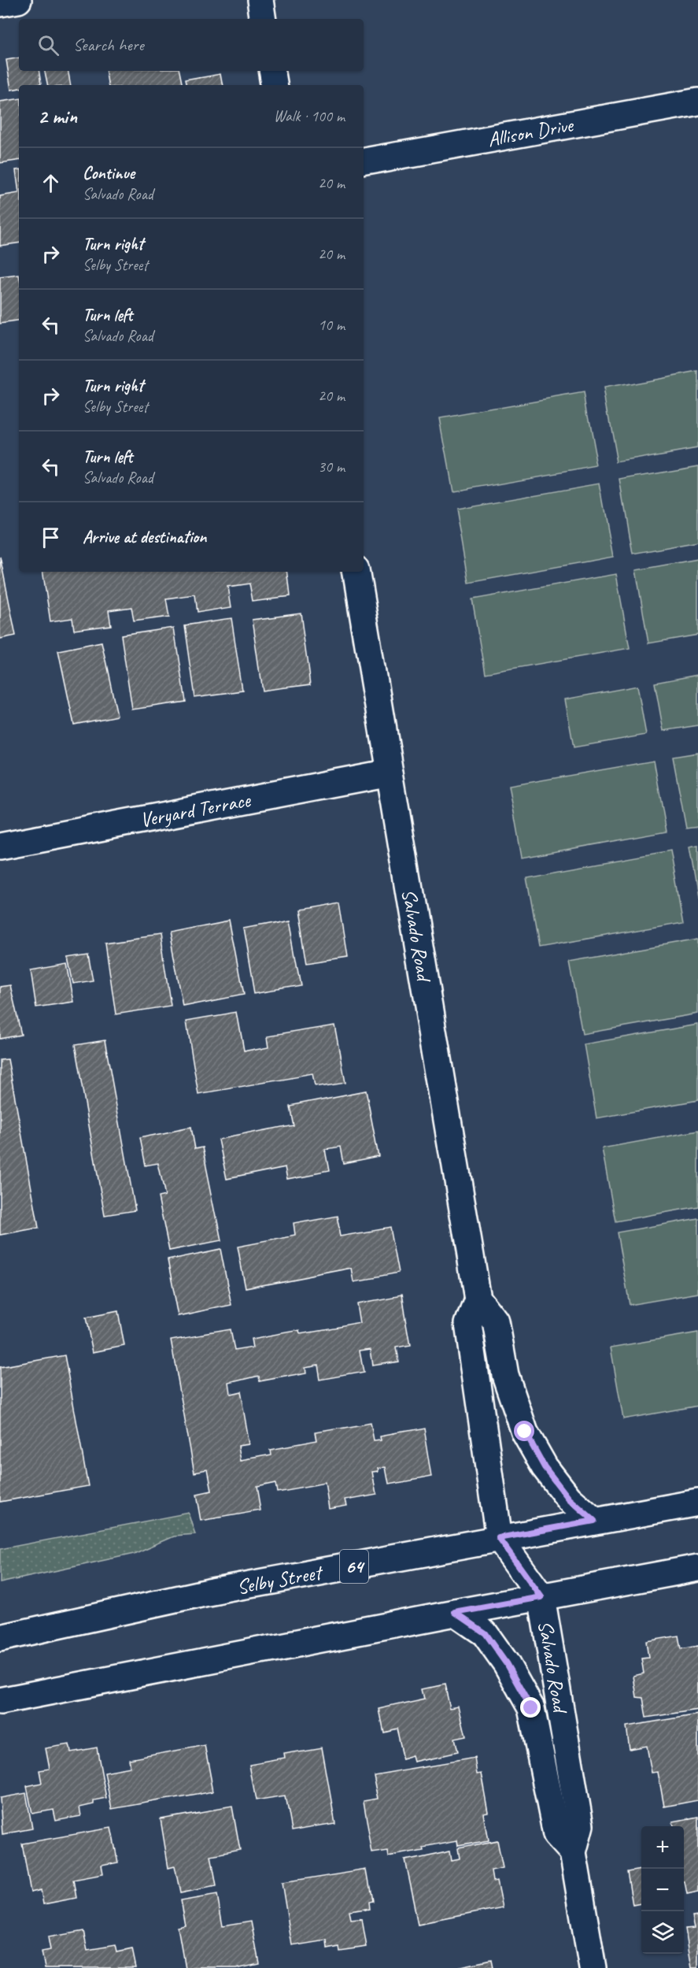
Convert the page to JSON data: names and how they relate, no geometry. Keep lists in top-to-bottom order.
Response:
{
  "streets": {
    "street": [
      "Allison Drive",
      "Veryard Terrace",
      "Salvado Road",
      "64",
      "Selby Street"
    ]
  },
  "crossings": [
    ["Veryard Terrace", "Salvado Road"],
    ["Salvado Road", "Selby Street"]
  ],
  "page": {
    "search": "Search here",
    "heading": ["2 min", "Walk · 100 m"],
    "list": [
      ["Continue", "Salvado Road", "20 m"],
      ["Turn right", "Selby Street", "20 m"],
      ["Turn left", "Salvado Road", "10 m"],
      ["Turn right", "Selby Street", "20 m"],
      ["Turn left", "Salvado Road", "30 m"],
      "Arrive at destination"
    ],
    "map_buttons": ["+", "−"]
  }
}
